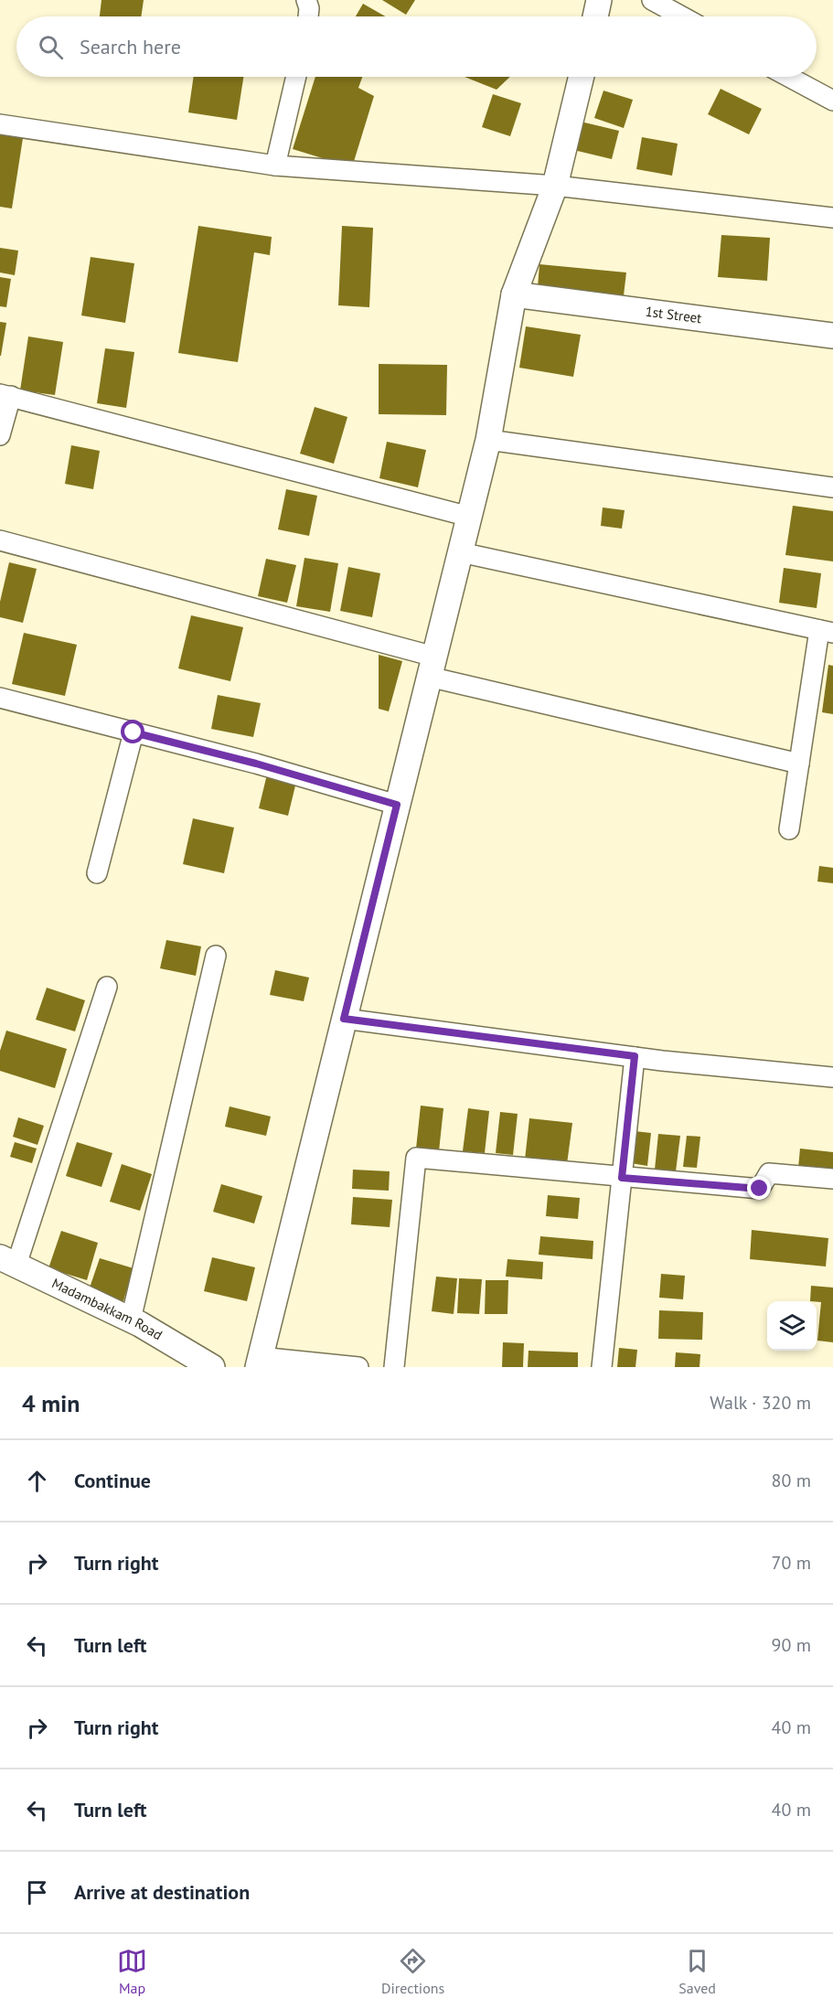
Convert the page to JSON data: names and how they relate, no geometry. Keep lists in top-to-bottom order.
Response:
{
  "streets": {
    "street": ["1st Street", "Madambakkam Road"]
  },
  "page": {
    "search": "Search here",
    "heading": ["4 min", "Walk · 320 m"],
    "list": [
      ["Continue", "80 m"],
      ["Turn right", "70 m"],
      ["Turn left", "90 m"],
      ["Turn right", "40 m"],
      ["Turn left", "40 m"],
      "Arrive at destination"
    ],
    "nav": ["Map", "Directions", "Saved"]
  }
}
